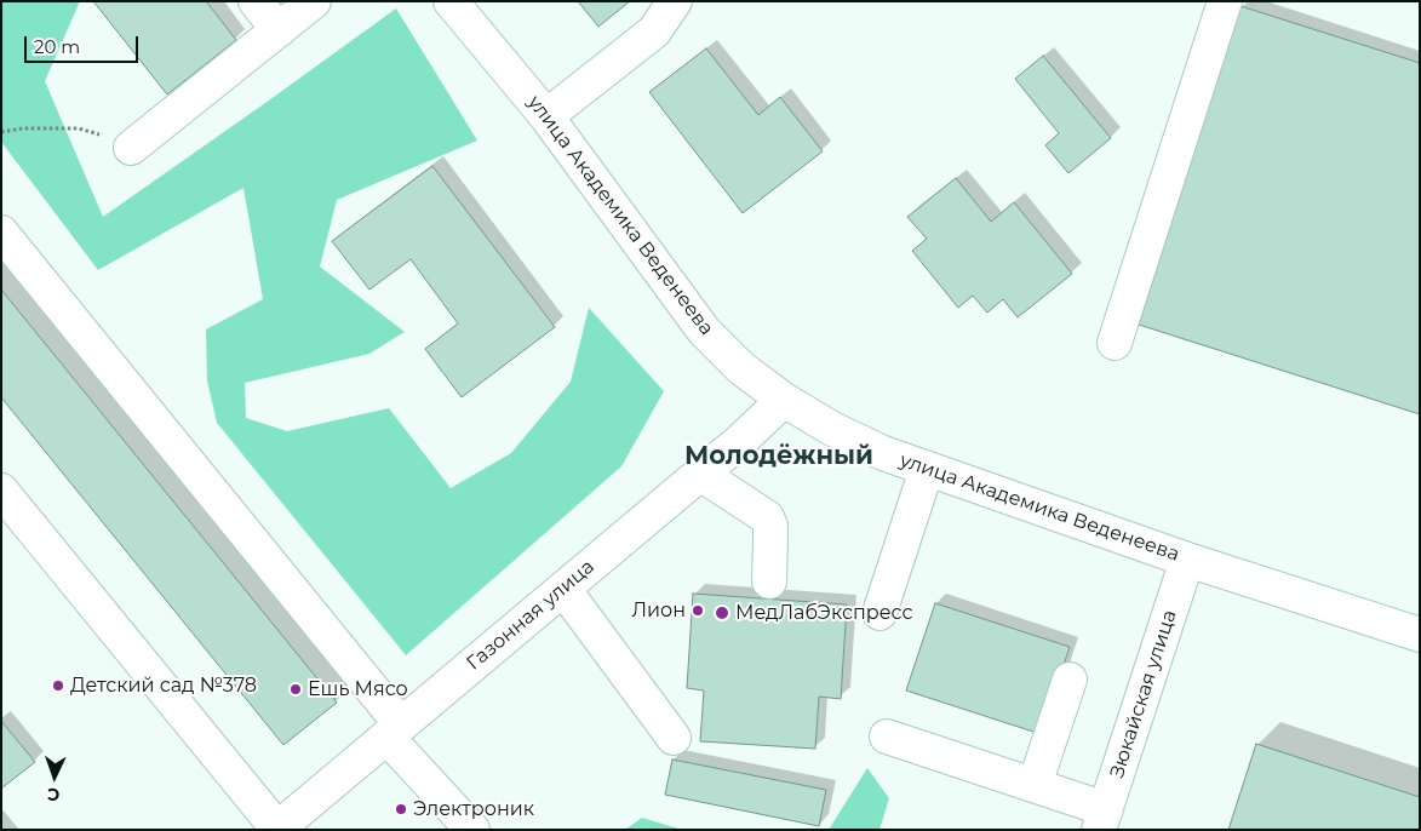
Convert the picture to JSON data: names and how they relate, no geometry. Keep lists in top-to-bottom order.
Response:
{
  "streets": {
    "street": ["улица Академика Веденеева", "Газонная улица", "Зюкайская улица"]
  },
  "crossings": [
    ["улица Академика Веденеева", "Газонная улица"],
    ["улица Академика Веденеева", "Зюкайская улица"]
  ],
  "districts": ["Молодёжный"],
  "places": [
    "Лион",
    "МедЛабЭкспресс",
    "Детский сад №378",
    "Ешь Мясо",
    "Электроник"
  ],
  "scale_bar": "20 m",
  "north": "bottom"
}
